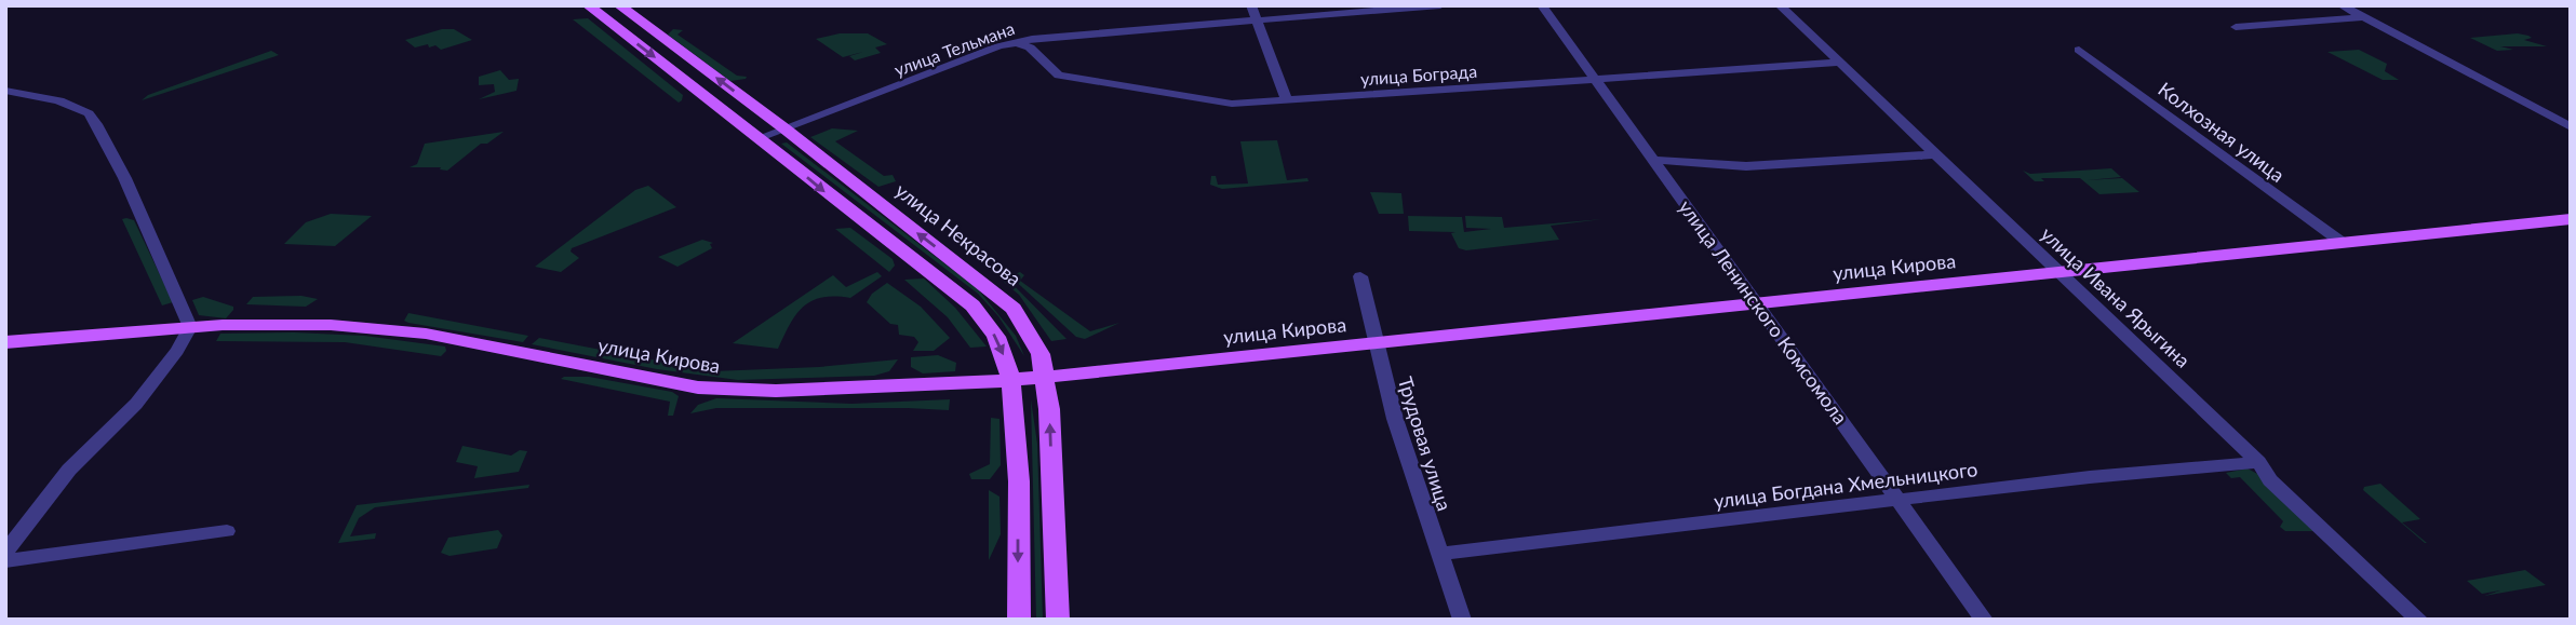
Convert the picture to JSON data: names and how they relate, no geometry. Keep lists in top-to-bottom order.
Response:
{
  "streets": {
    "main road": ["улица Некрасова", "улица Кирова"],
    "street": [
      "улица Тельмана",
      "улица Бограда",
      "Колхозная улица",
      "улица Ивана Ярыгина",
      "улица Ленинского Комсомола",
      "Трудовая улица",
      "улица Богдана Хмельницкого"
    ]
  },
  "crossings": [
    ["улица Тельмана", "улица Бограда"],
    ["улица Тельмана", "улица Некрасова"],
    ["улица Бограда", "улица Ивана Ярыгина"],
    ["улица Бограда", "улица Ленинского Комсомола"],
    ["Колхозная улица", "улица Кирова"],
    ["улица Некрасова", "улица Кирова"],
    ["улица Кирова", "улица Ивана Ярыгина"],
    ["улица Кирова", "улица Ленинского Комсомола"],
    ["улица Кирова", "Трудовая улица"],
    ["улица Ивана Ярыгина", "улица Богдана Хмельницкого"],
    ["улица Ленинского Комсомола", "улица Богдана Хмельницкого"],
    ["Трудовая улица", "улица Богдана Хмельницкого"]
  ]
}
